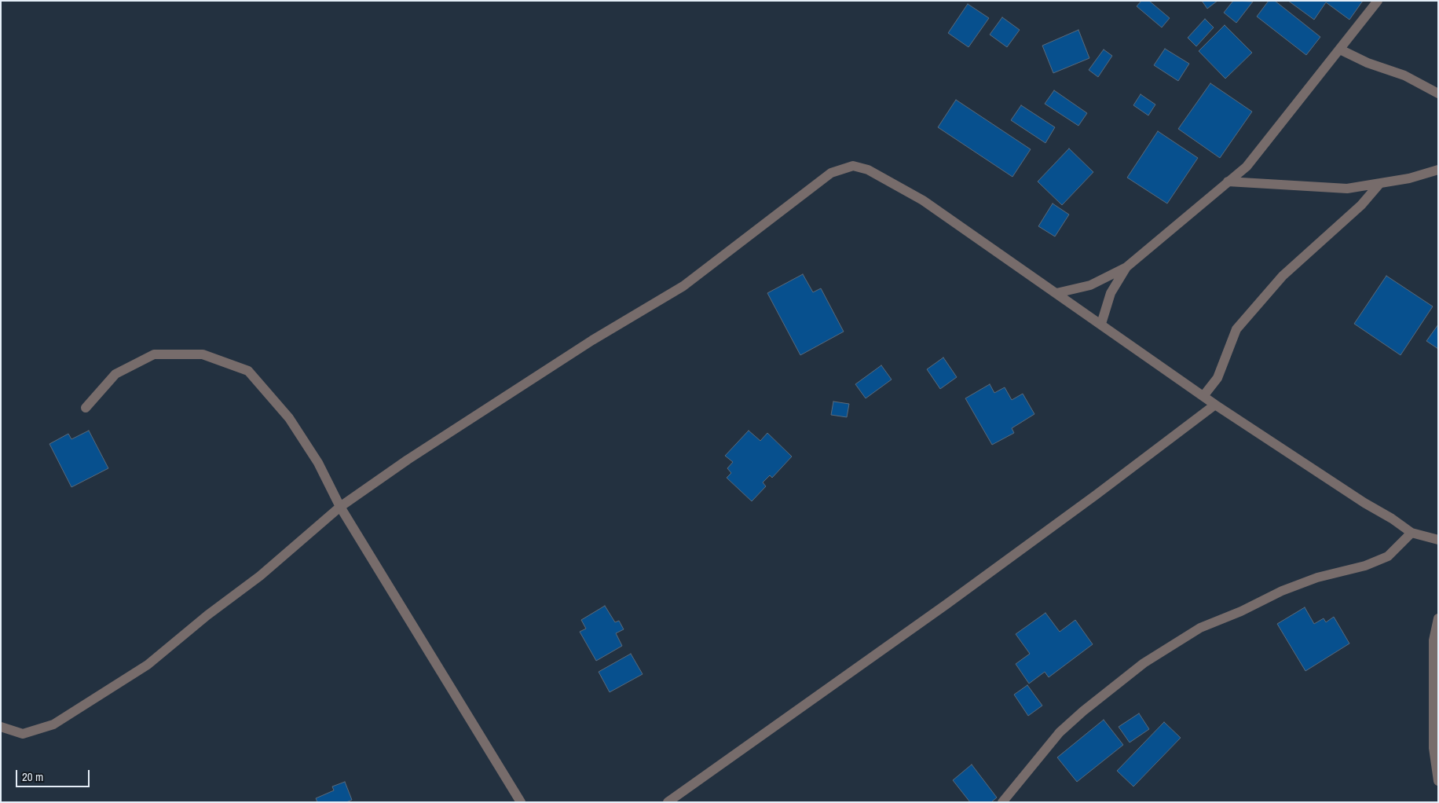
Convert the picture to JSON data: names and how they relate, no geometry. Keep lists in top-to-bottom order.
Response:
{
  "scale_bar": "20 m"
}
